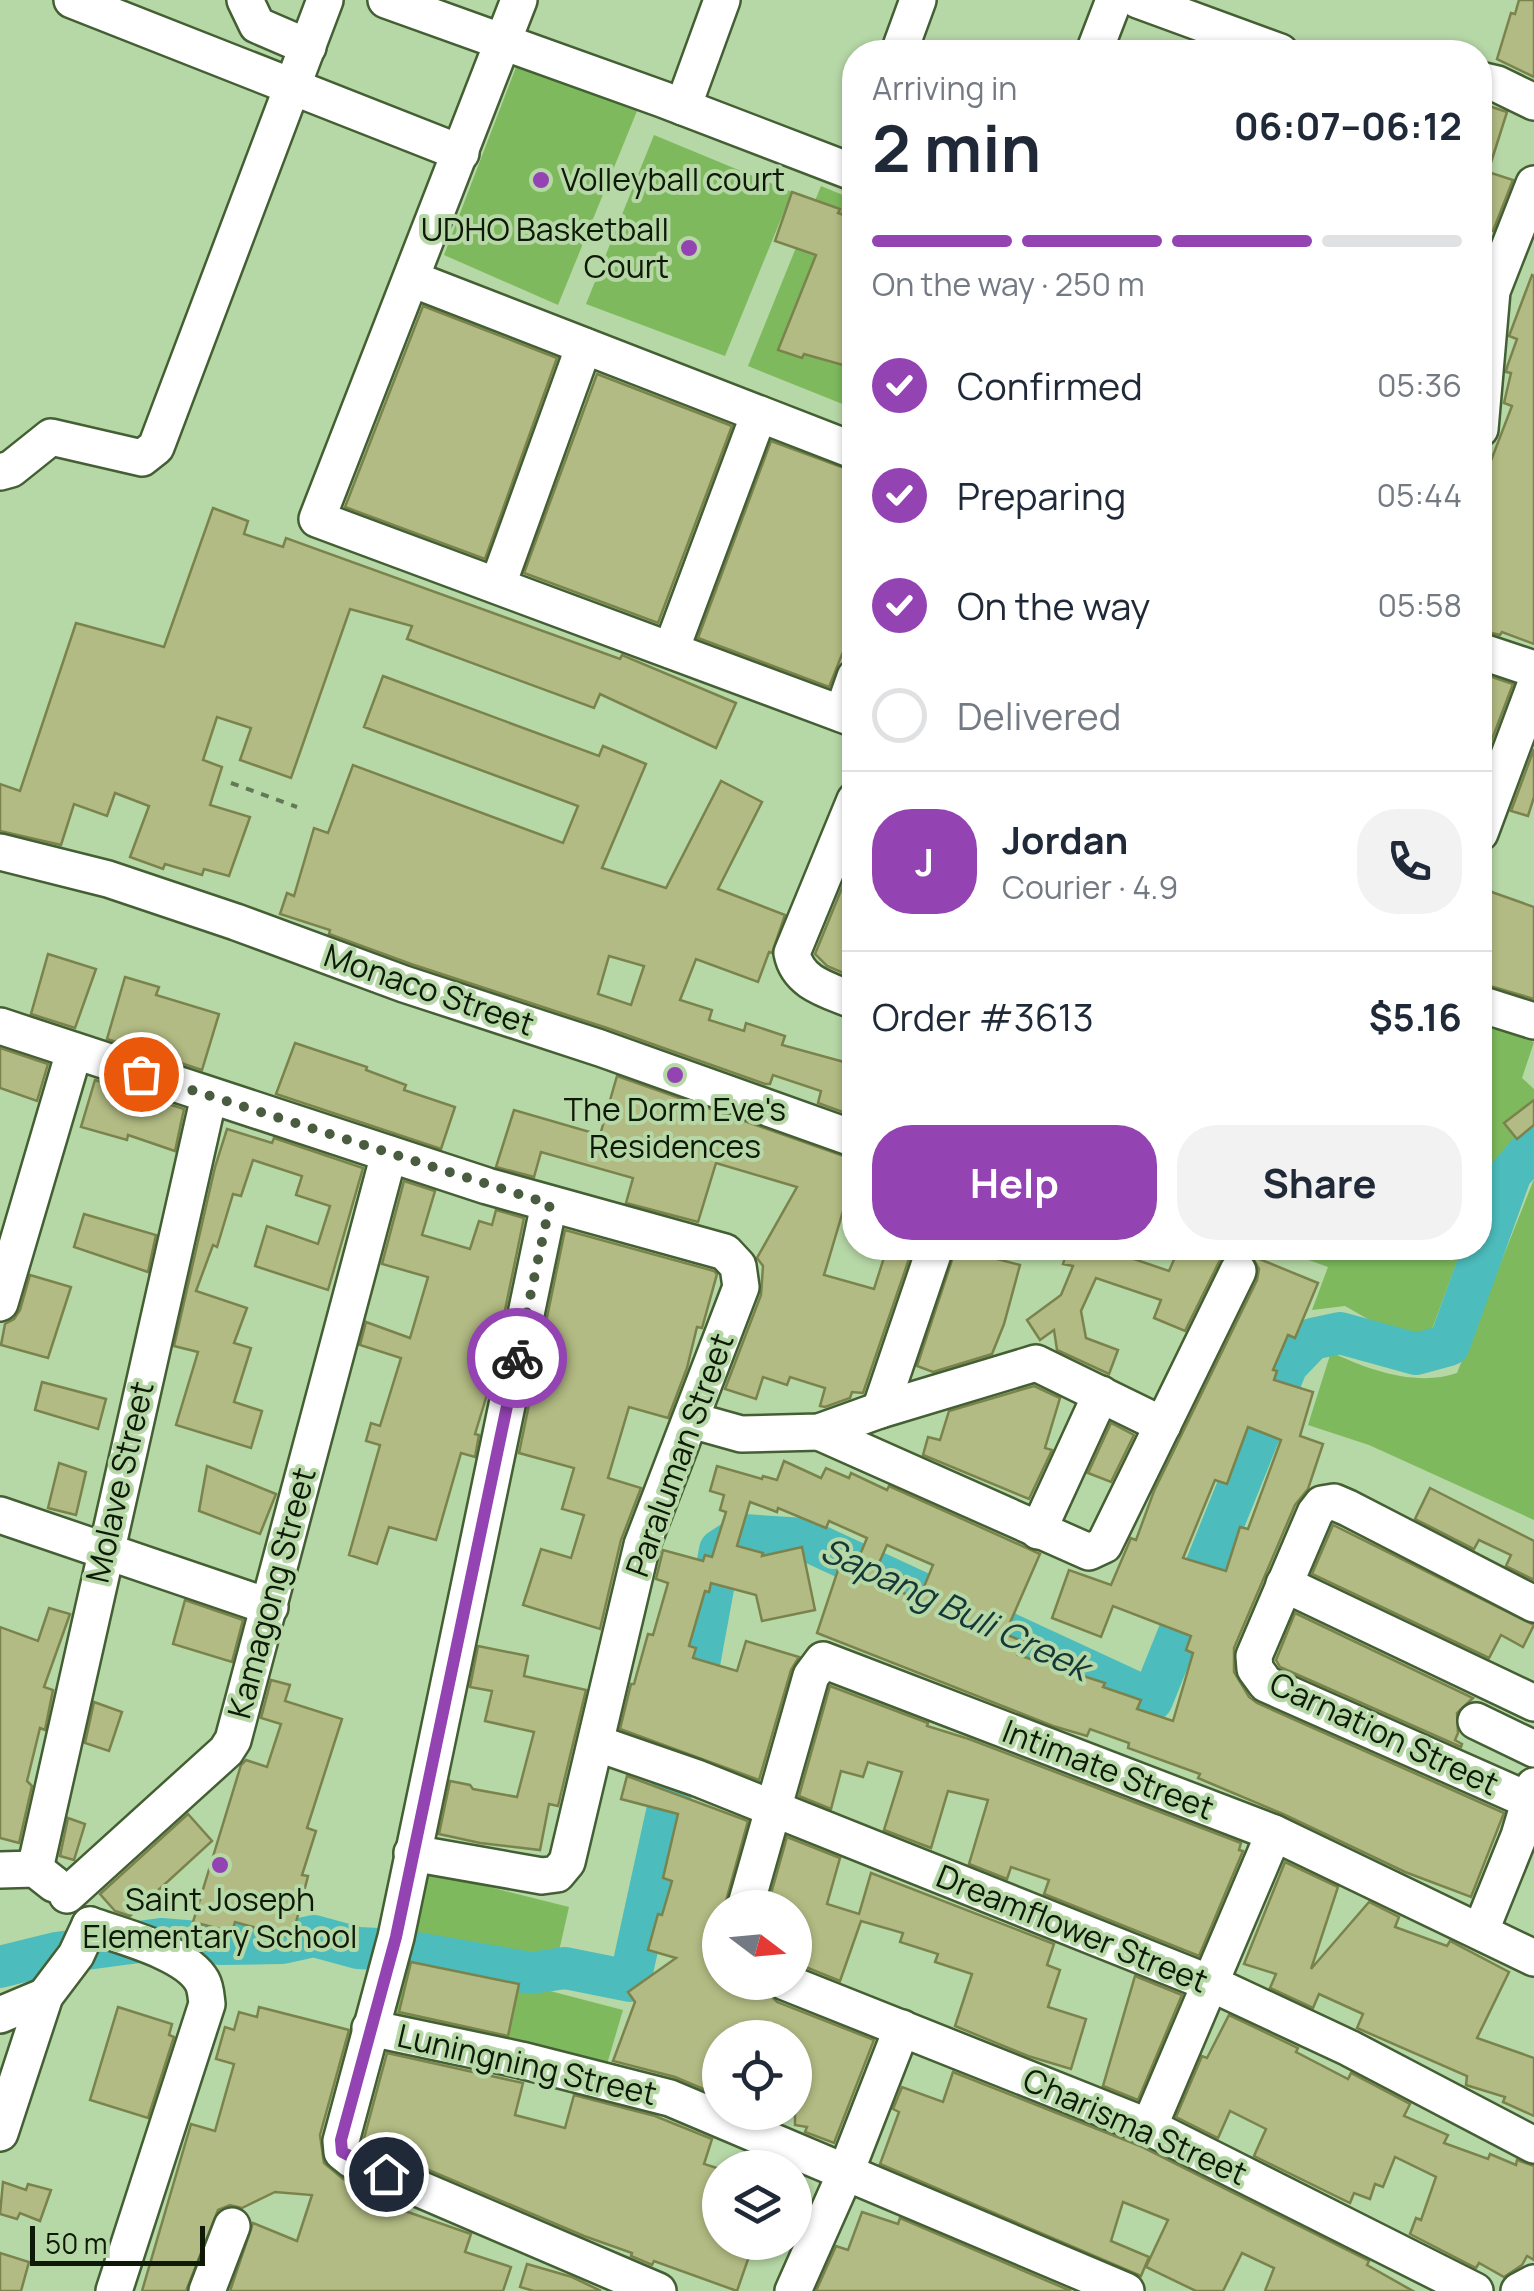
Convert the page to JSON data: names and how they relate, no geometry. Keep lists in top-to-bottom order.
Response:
{
  "streets": {
    "street": [
      "Monaco Street",
      "Paraluman Street",
      "Molave Street",
      "Kamagong Street",
      "Carnation Street",
      "Intimate Street",
      "Dreamflower Street",
      "Luningning Street",
      "Charisma Street"
    ]
  },
  "crossings": [
    ["Paraluman Street", "Molave Street"],
    ["Paraluman Street", "Kamagong Street"],
    ["Paraluman Street", "Dreamflower Street"],
    ["Intimate Street", "Dreamflower Street"]
  ],
  "water": ["Sapang Buli Creek"],
  "places": [
    "Volleyball court",
    "UDHO Basketball Court",
    "The Dorm Eve's Residences",
    "Saint Joseph Elementary School"
  ],
  "scale_bar": "50 m",
  "north": "right",
  "page": {
    "heading": ["2 min", "Arriving in", "06:07–06:12"],
    "panel": [
      "Jordan",
      "Courier · 4.9",
      "Order #3613",
      "$5.16"
    ],
    "bar": "On the way · 250 m",
    "list": [
      ["Confirmed", "05:36"],
      ["Preparing", "05:44"],
      ["On the way", "05:58"],
      "Delivered"
    ],
    "round": "J",
    "buttons": ["Help", "Share"],
    "scale": "50 m"
  }
}
